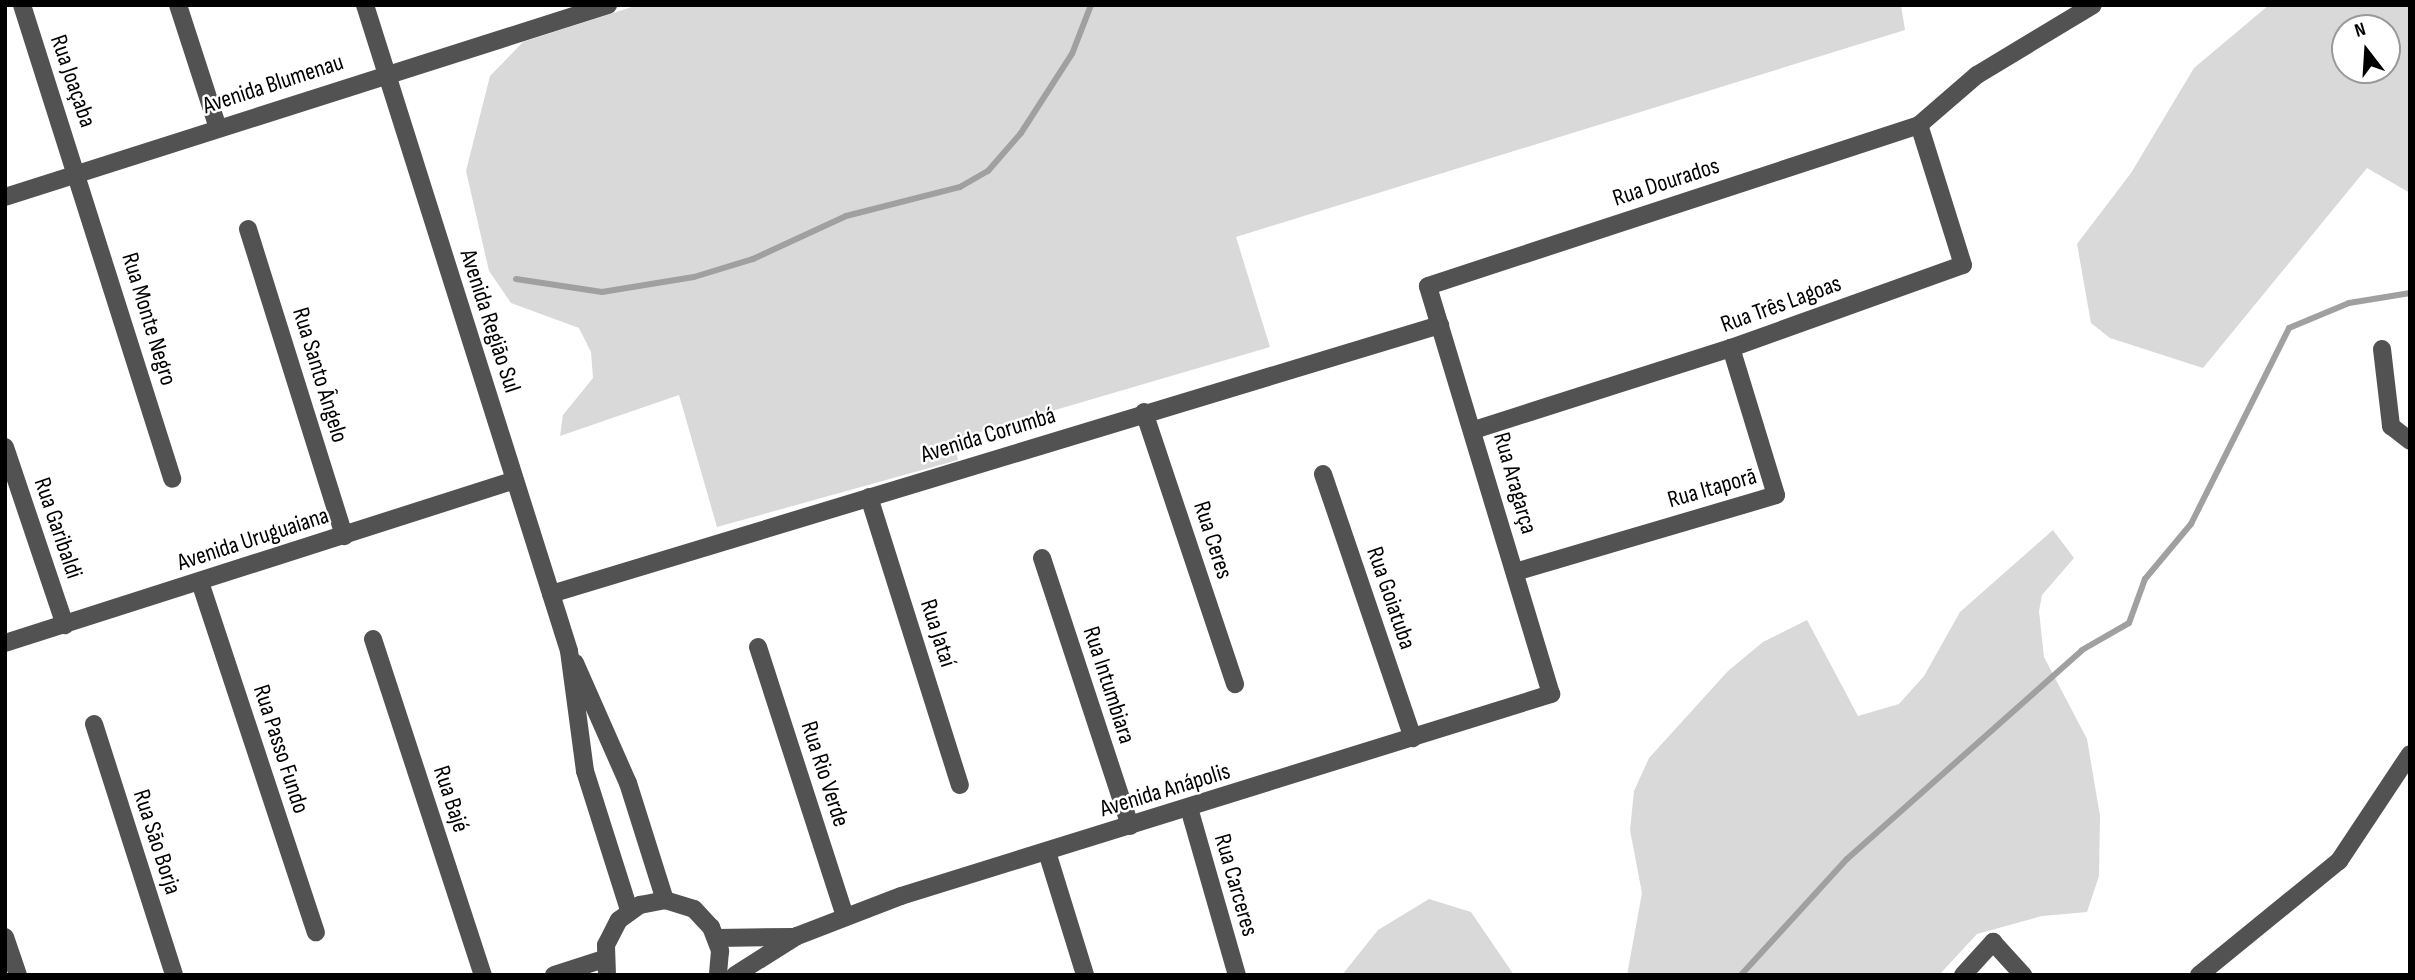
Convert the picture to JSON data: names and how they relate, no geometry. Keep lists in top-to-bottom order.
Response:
{
  "streets": {
    "street": [
      "Rua Joaçaba",
      "Avenida Blumenau",
      "Rua Dourados",
      "Rua Três Lagoas",
      "Rua Monte Negro",
      "Avenida Região Sul",
      "Rua Santo Ângelo",
      "Avenida Corumbá",
      "Rua Aragarça",
      "Rua Itaporã",
      "Rua Garibaldi",
      "Avenida Uruguaiana",
      "Rua Ceres",
      "Rua Goiatuba",
      "Rua Jataí",
      "Rua Intumbiara",
      "Rua Passo Fundo",
      "Rua Rio Verde",
      "Avenida Anápolis",
      "Rua Bajé",
      "Rua São Borja",
      "Rua Carceres"
    ]
  },
  "crossings": [
    ["Rua Joaçaba", "Avenida Blumenau"],
    ["Rua Joaçaba", "Rua Monte Negro"],
    ["Avenida Blumenau", "Rua Monte Negro"],
    ["Avenida Blumenau", "Avenida Região Sul"],
    ["Rua Dourados", "Rua Três Lagoas"],
    ["Rua Dourados", "Rua Aragarça"],
    ["Rua Três Lagoas", "Rua Aragarça"],
    ["Rua Três Lagoas", "Rua Itaporã"],
    ["Avenida Região Sul", "Avenida Corumbá"],
    ["Avenida Região Sul", "Avenida Uruguaiana"],
    ["Rua Santo Ângelo", "Avenida Uruguaiana"],
    ["Avenida Corumbá", "Rua Aragarça"],
    ["Avenida Corumbá", "Rua Ceres"],
    ["Avenida Corumbá", "Rua Jataí"],
    ["Rua Aragarça", "Rua Itaporã"],
    ["Rua Aragarça", "Avenida Anápolis"],
    ["Rua Garibaldi", "Avenida Uruguaiana"],
    ["Avenida Uruguaiana", "Rua Passo Fundo"],
    ["Rua Goiatuba", "Avenida Anápolis"],
    ["Rua Intumbiara", "Avenida Anápolis"],
    ["Rua Rio Verde", "Avenida Anápolis"],
    ["Avenida Anápolis", "Rua Carceres"]
  ],
  "north": "top"
}
